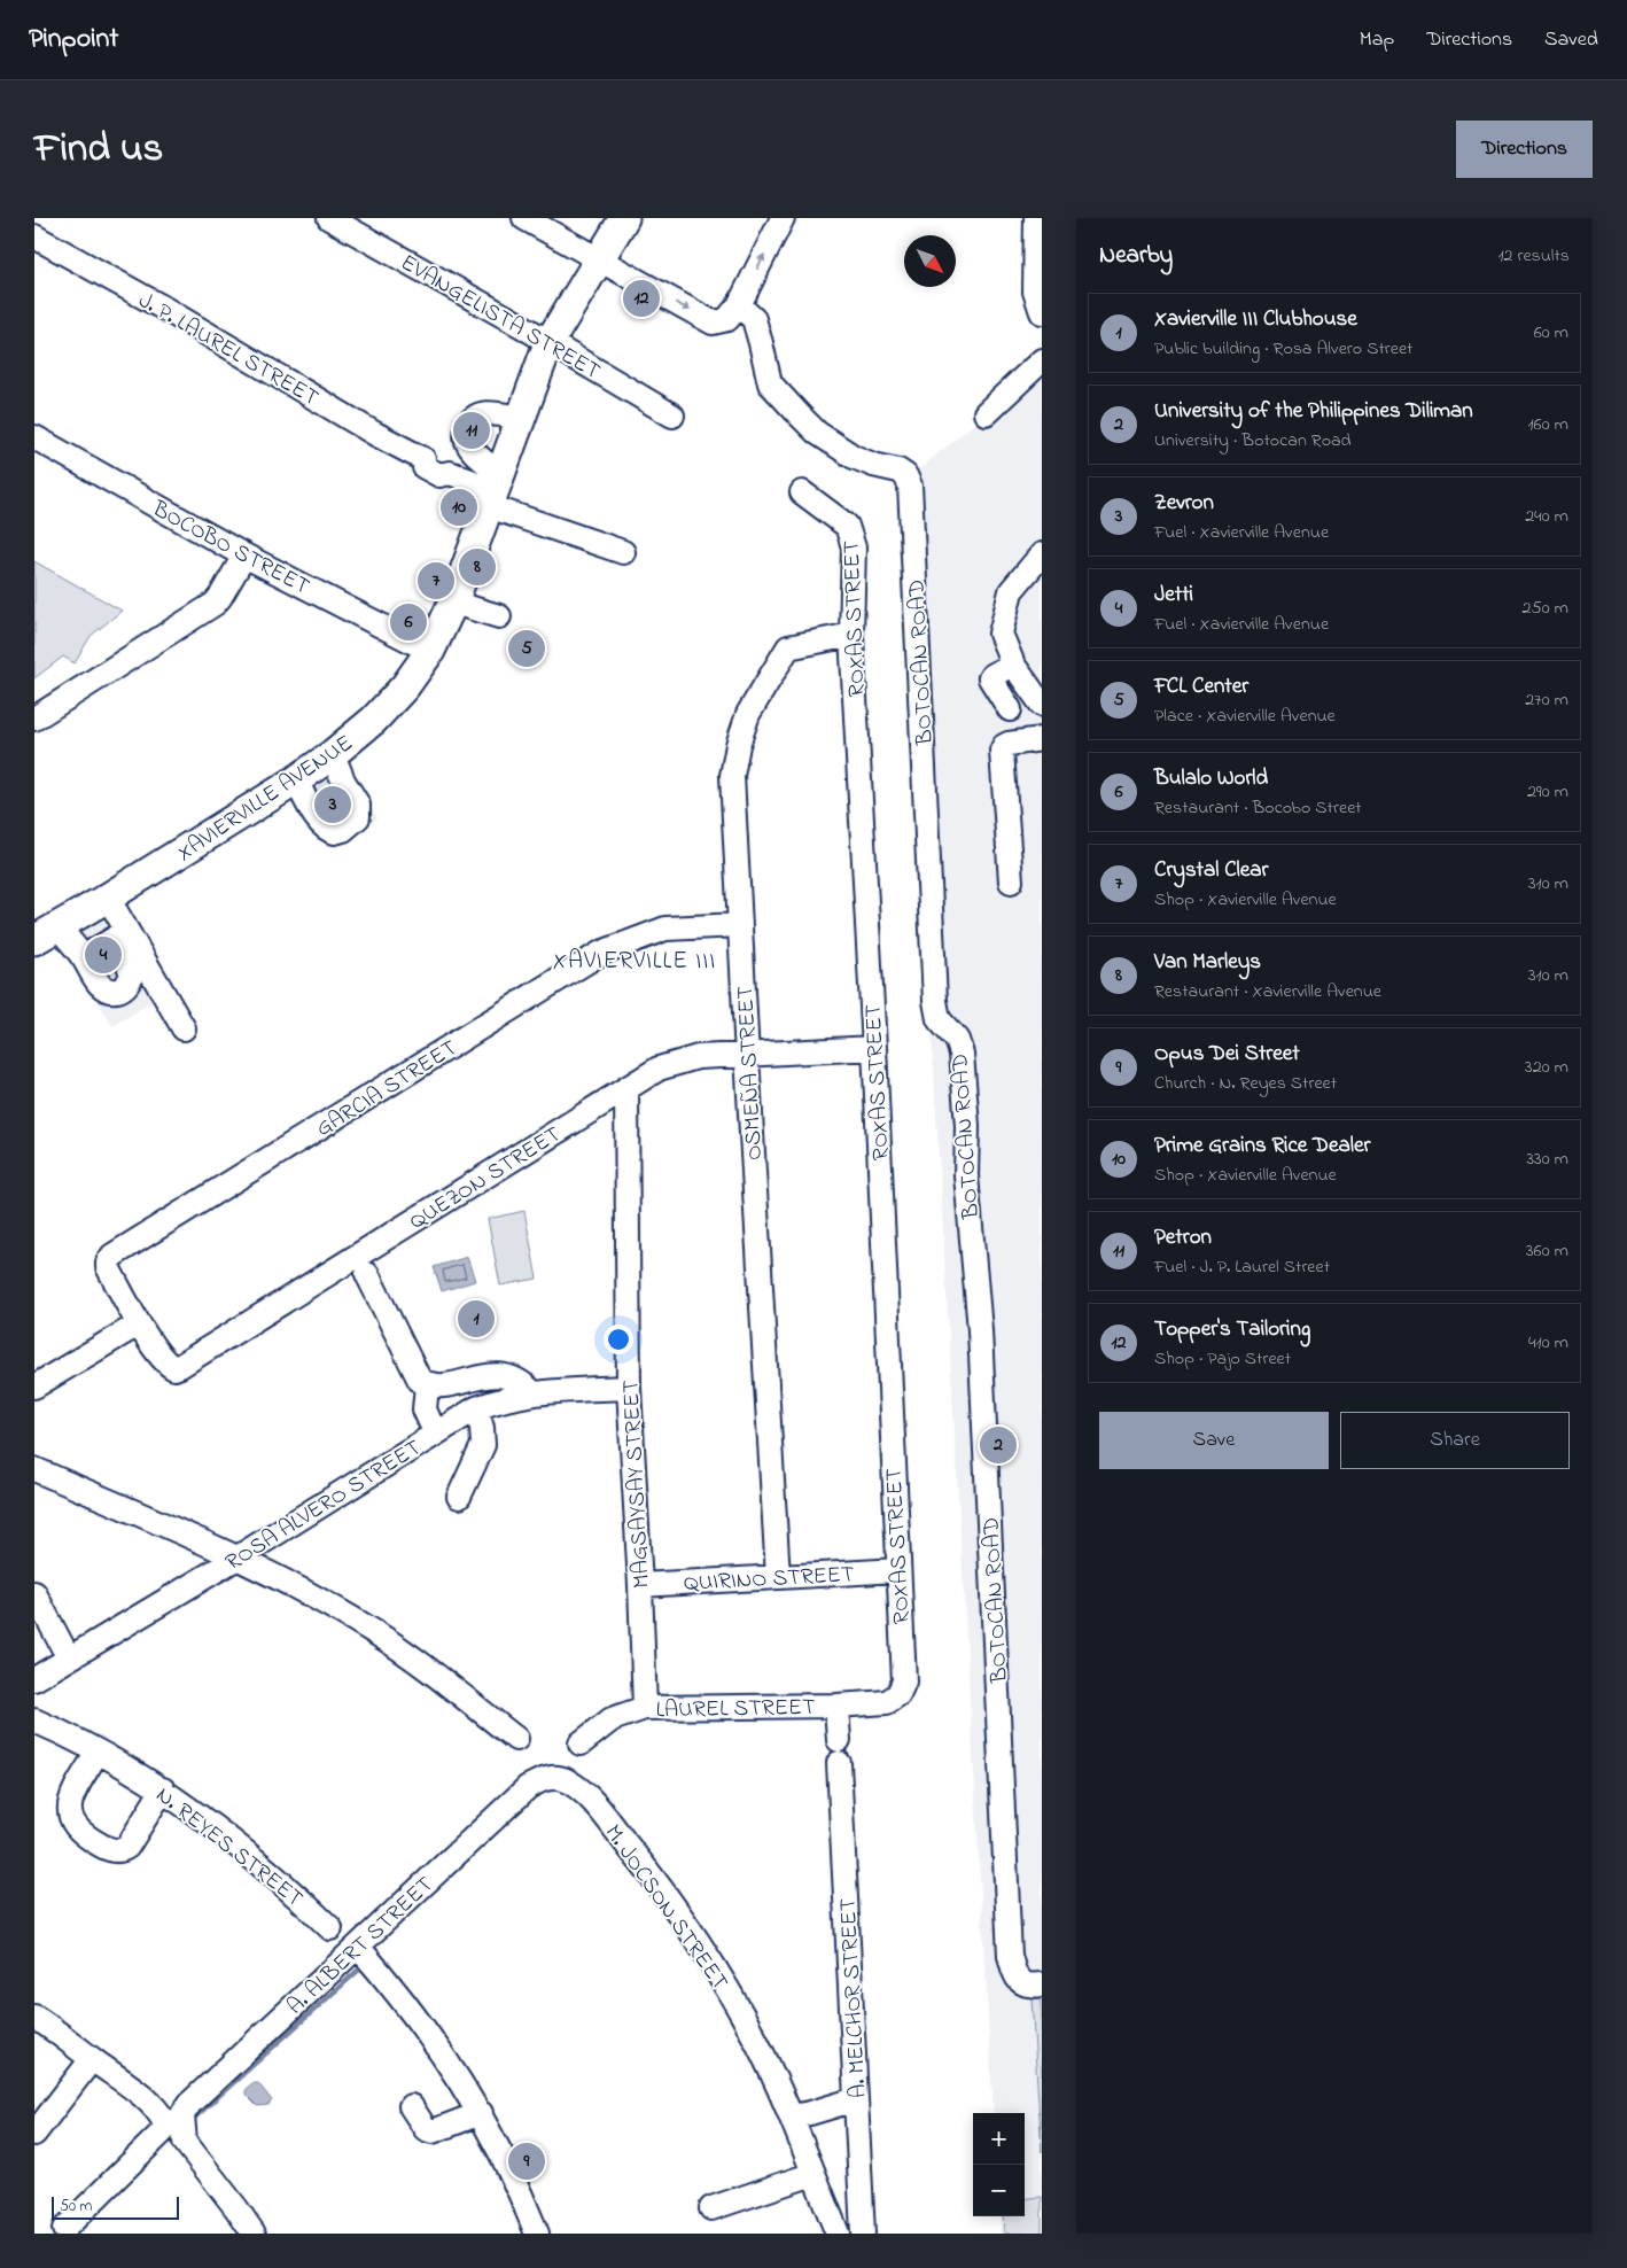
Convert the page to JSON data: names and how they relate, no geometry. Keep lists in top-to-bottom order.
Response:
{
  "streets": {
    "main road": ["XAVIERVILLE AVENUE"],
    "street": [
      "EVANGELISTA STREET",
      "J. P. LAUREL STREET",
      "BOCOBO STREET",
      "ROXAS STREET",
      "BOTOCAN ROAD",
      "OSMEÑA STREET",
      "GARCIA STREET",
      "QUEZON STREET",
      "MAGSAYSAY STREET",
      "ROSA ALVERO STREET",
      "QUIRINO STREET",
      "LAUREL STREET",
      "N. REYES STREET",
      "M. JOCSON STREET",
      "A. ALBERT STREET",
      "A. MELCHOR STREET"
    ]
  },
  "crossings": [
    ["EVANGELISTA STREET", "XAVIERVILLE AVENUE"],
    ["J. P. LAUREL STREET", "XAVIERVILLE AVENUE"],
    ["BOCOBO STREET", "XAVIERVILLE AVENUE"],
    ["ROXAS STREET", "OSMEÑA STREET"],
    ["ROXAS STREET", "QUEZON STREET"],
    ["ROXAS STREET", "QUIRINO STREET"],
    ["ROXAS STREET", "LAUREL STREET"],
    ["OSMEÑA STREET", "GARCIA STREET"],
    ["OSMEÑA STREET", "QUEZON STREET"],
    ["OSMEÑA STREET", "QUIRINO STREET"],
    ["GARCIA STREET", "QUEZON STREET"],
    ["QUEZON STREET", "MAGSAYSAY STREET"],
    ["MAGSAYSAY STREET", "ROSA ALVERO STREET"],
    ["MAGSAYSAY STREET", "QUIRINO STREET"],
    ["MAGSAYSAY STREET", "LAUREL STREET"],
    ["M. JOCSON STREET", "A. ALBERT STREET"]
  ],
  "districts": ["XAVIERVILLE III"],
  "scale_bar": "50 m",
  "north": "bottom right",
  "page": {
    "header": "Pinpoint",
    "nav": ["Map", "Directions", "Saved"],
    "title": "Find us",
    "buttons": [
      "Directions",
      ["Save", "Share"]
    ],
    "heading": ["Nearby", "12 results"],
    "pins": [
      "12",
      "11",
      "10",
      "8",
      "7",
      "6",
      "5",
      "3",
      "4",
      "1",
      "2",
      "9"
    ],
    "list": [
      {
        "mark": "1",
        "name": "Xavierville III Clubhouse",
        "note": "Public building · Rosa Alvero Street",
        "value": "60 m"
      },
      {
        "mark": "2",
        "name": "University of the Philippines Diliman",
        "note": "University · Botocan Road",
        "value": "160 m"
      },
      {
        "mark": "3",
        "name": "Zevron",
        "note": "Fuel · Xavierville Avenue",
        "value": "240 m"
      },
      {
        "mark": "4",
        "name": "Jetti",
        "note": "Fuel · Xavierville Avenue",
        "value": "250 m"
      },
      {
        "mark": "5",
        "name": "FCL Center",
        "note": "Place · Xavierville Avenue",
        "value": "270 m"
      },
      {
        "mark": "6",
        "name": "Bulalo World",
        "note": "Restaurant · Bocobo Street",
        "value": "290 m"
      },
      {
        "mark": "7",
        "name": "Crystal Clear",
        "note": "Shop · Xavierville Avenue",
        "value": "310 m"
      },
      {
        "mark": "8",
        "name": "Van Marleys",
        "note": "Restaurant · Xavierville Avenue",
        "value": "310 m"
      },
      {
        "mark": "9",
        "name": "Opus Dei Street",
        "note": "Church · N. Reyes Street",
        "value": "320 m"
      },
      {
        "mark": "10",
        "name": "Prime Grains Rice Dealer",
        "note": "Shop · Xavierville Avenue",
        "value": "330 m"
      },
      {
        "mark": "11",
        "name": "Petron",
        "note": "Fuel · J. P. Laurel Street",
        "value": "360 m"
      },
      {
        "mark": "12",
        "name": "Topper's Tailoring",
        "note": "Shop · Pajo Street",
        "value": "410 m"
      }
    ],
    "map_buttons": ["+", "−"],
    "scale": "50 m"
  }
}
